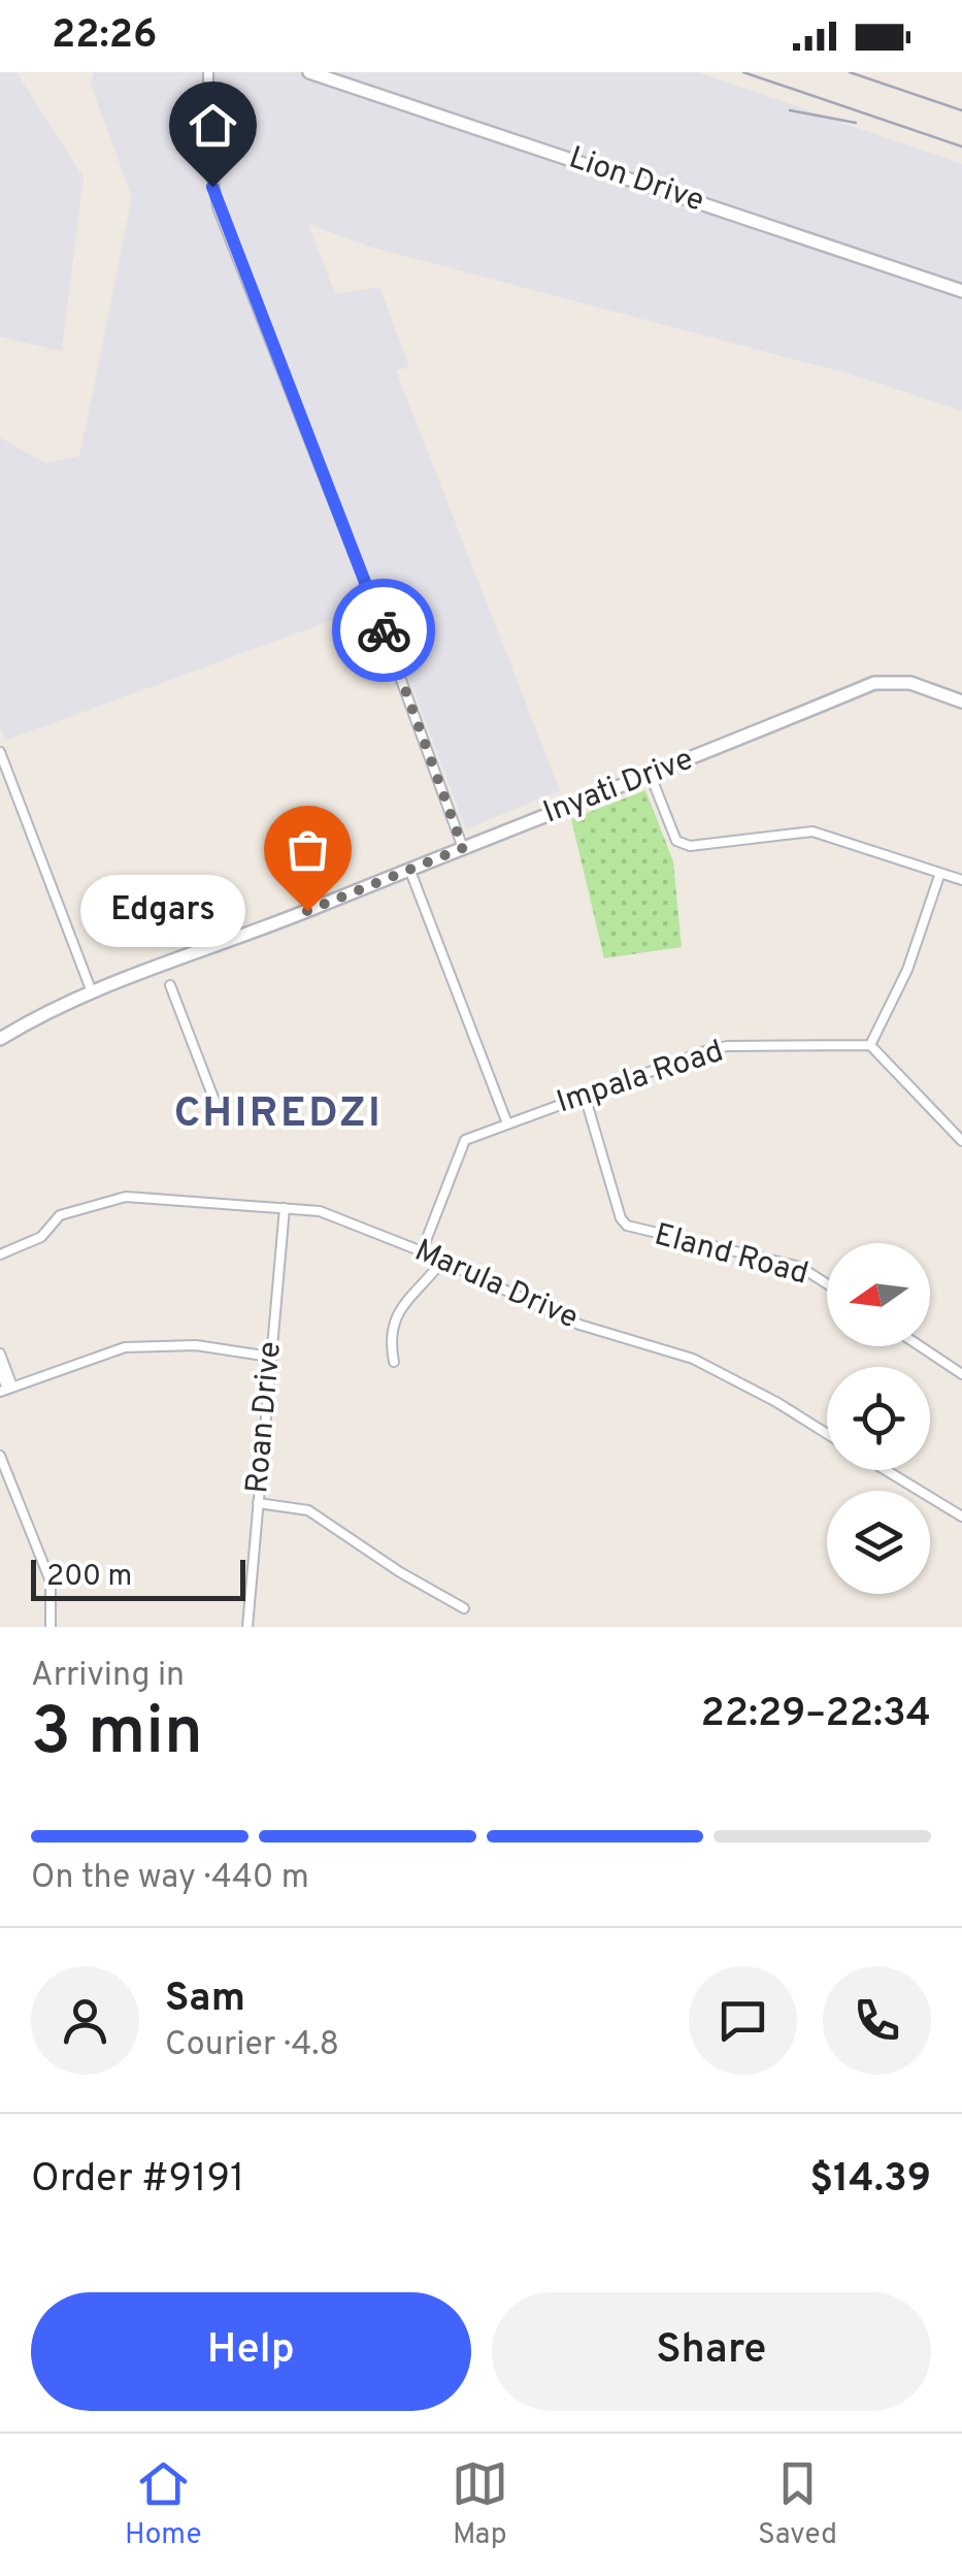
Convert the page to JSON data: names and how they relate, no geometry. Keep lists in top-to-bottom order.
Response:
{
  "streets": {
    "street": [
      "Lion Drive",
      "Inyati Drive",
      "Impala Road",
      "Eland Road",
      "Marula Drive",
      "Roan Drive"
    ]
  },
  "crossings": [
    ["Impala Road", "Eland Road"],
    ["Impala Road", "Marula Drive"],
    ["Marula Drive", "Roan Drive"]
  ],
  "districts": ["CHIREDZI"],
  "places": ["Edgars"],
  "scale_bar": "200 m",
  "north": "left",
  "page": {
    "status": "22:26",
    "bubble": "Edgars",
    "scale": "200 m",
    "heading": ["3 min", "Arriving in", "22:29–22:34"],
    "panel": [
      "Sam",
      "Courier · 4.8",
      "Order #9191",
      "$14.39"
    ],
    "bar": "On the way · 440 m",
    "buttons": ["Help", "Share"],
    "tabs": ["Home", "Map", "Saved"]
  }
}
